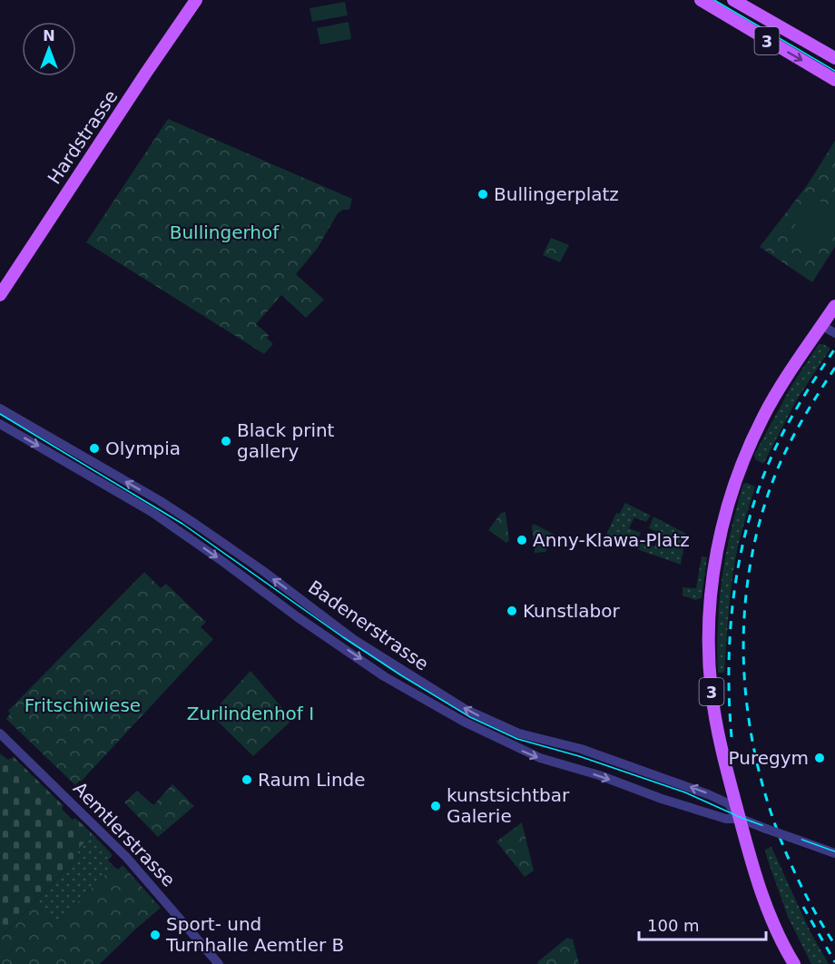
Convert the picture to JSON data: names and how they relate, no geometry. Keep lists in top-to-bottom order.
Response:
{
  "streets": {
    "main road": ["3", "Hardstrasse"],
    "street": ["Badenerstrasse", "Aemtlerstrasse"]
  },
  "crossings": [
    ["3", "Badenerstrasse"]
  ],
  "parks": ["Bullingerhof", "Fritschiwiese", "Zurlindenhof I"],
  "places": [
    "Bullingerplatz",
    "Black print gallery",
    "Olympia",
    "Anny-Klawa-Platz",
    "Kunstlabor",
    "Puregym",
    "Raum Linde",
    "kunstsichtbar Galerie",
    "Sport- und Turnhalle Aemtler B"
  ],
  "scale_bar": "100 m",
  "north": "top"
}
